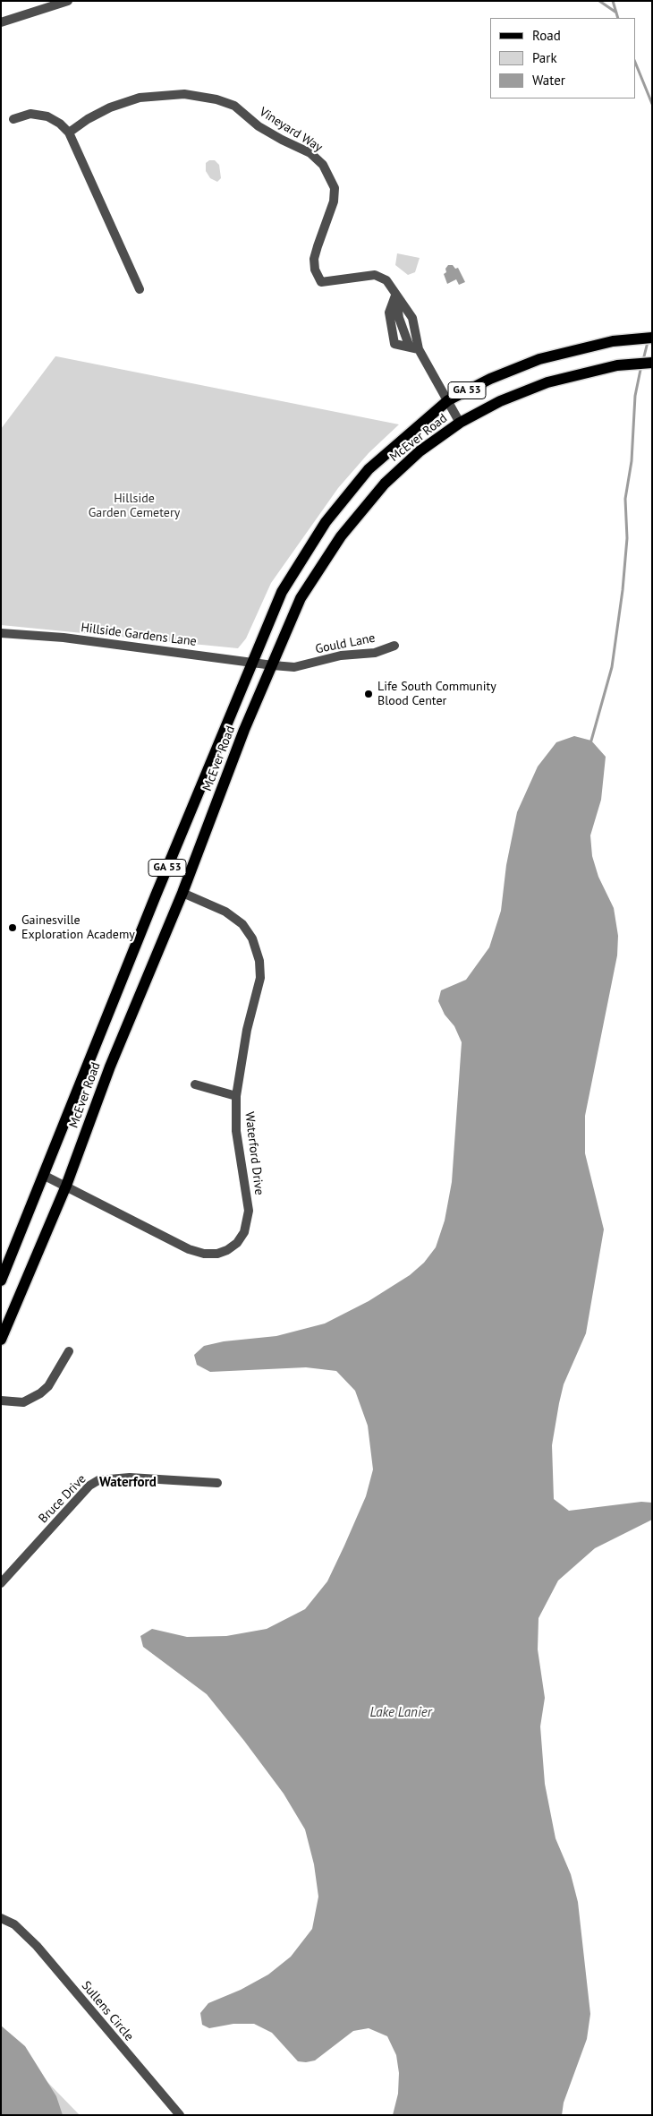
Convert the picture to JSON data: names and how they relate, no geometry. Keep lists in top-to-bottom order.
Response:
{
  "streets": {
    "main road": ["GA 53", "McEver Road"],
    "street": [
      "Vineyard Way",
      "Hillside Gardens Lane",
      "Gould Lane",
      "Waterford Drive",
      "Bruce Drive",
      "Sullens Circle"
    ]
  },
  "crossings": [
    ["McEver Road", "Hillside Gardens Lane"],
    ["McEver Road", "Gould Lane"],
    ["McEver Road", "Waterford Drive"],
    ["Hillside Gardens Lane", "Gould Lane"]
  ],
  "districts": ["Waterford"],
  "water": ["Lake Lanier"],
  "parks": ["Hillside Garden Cemetery"],
  "places": ["Life South Community Blood Center", "Gainesville Exploration Academy"],
  "legend": ["Road", "Park", "Water"]
}
